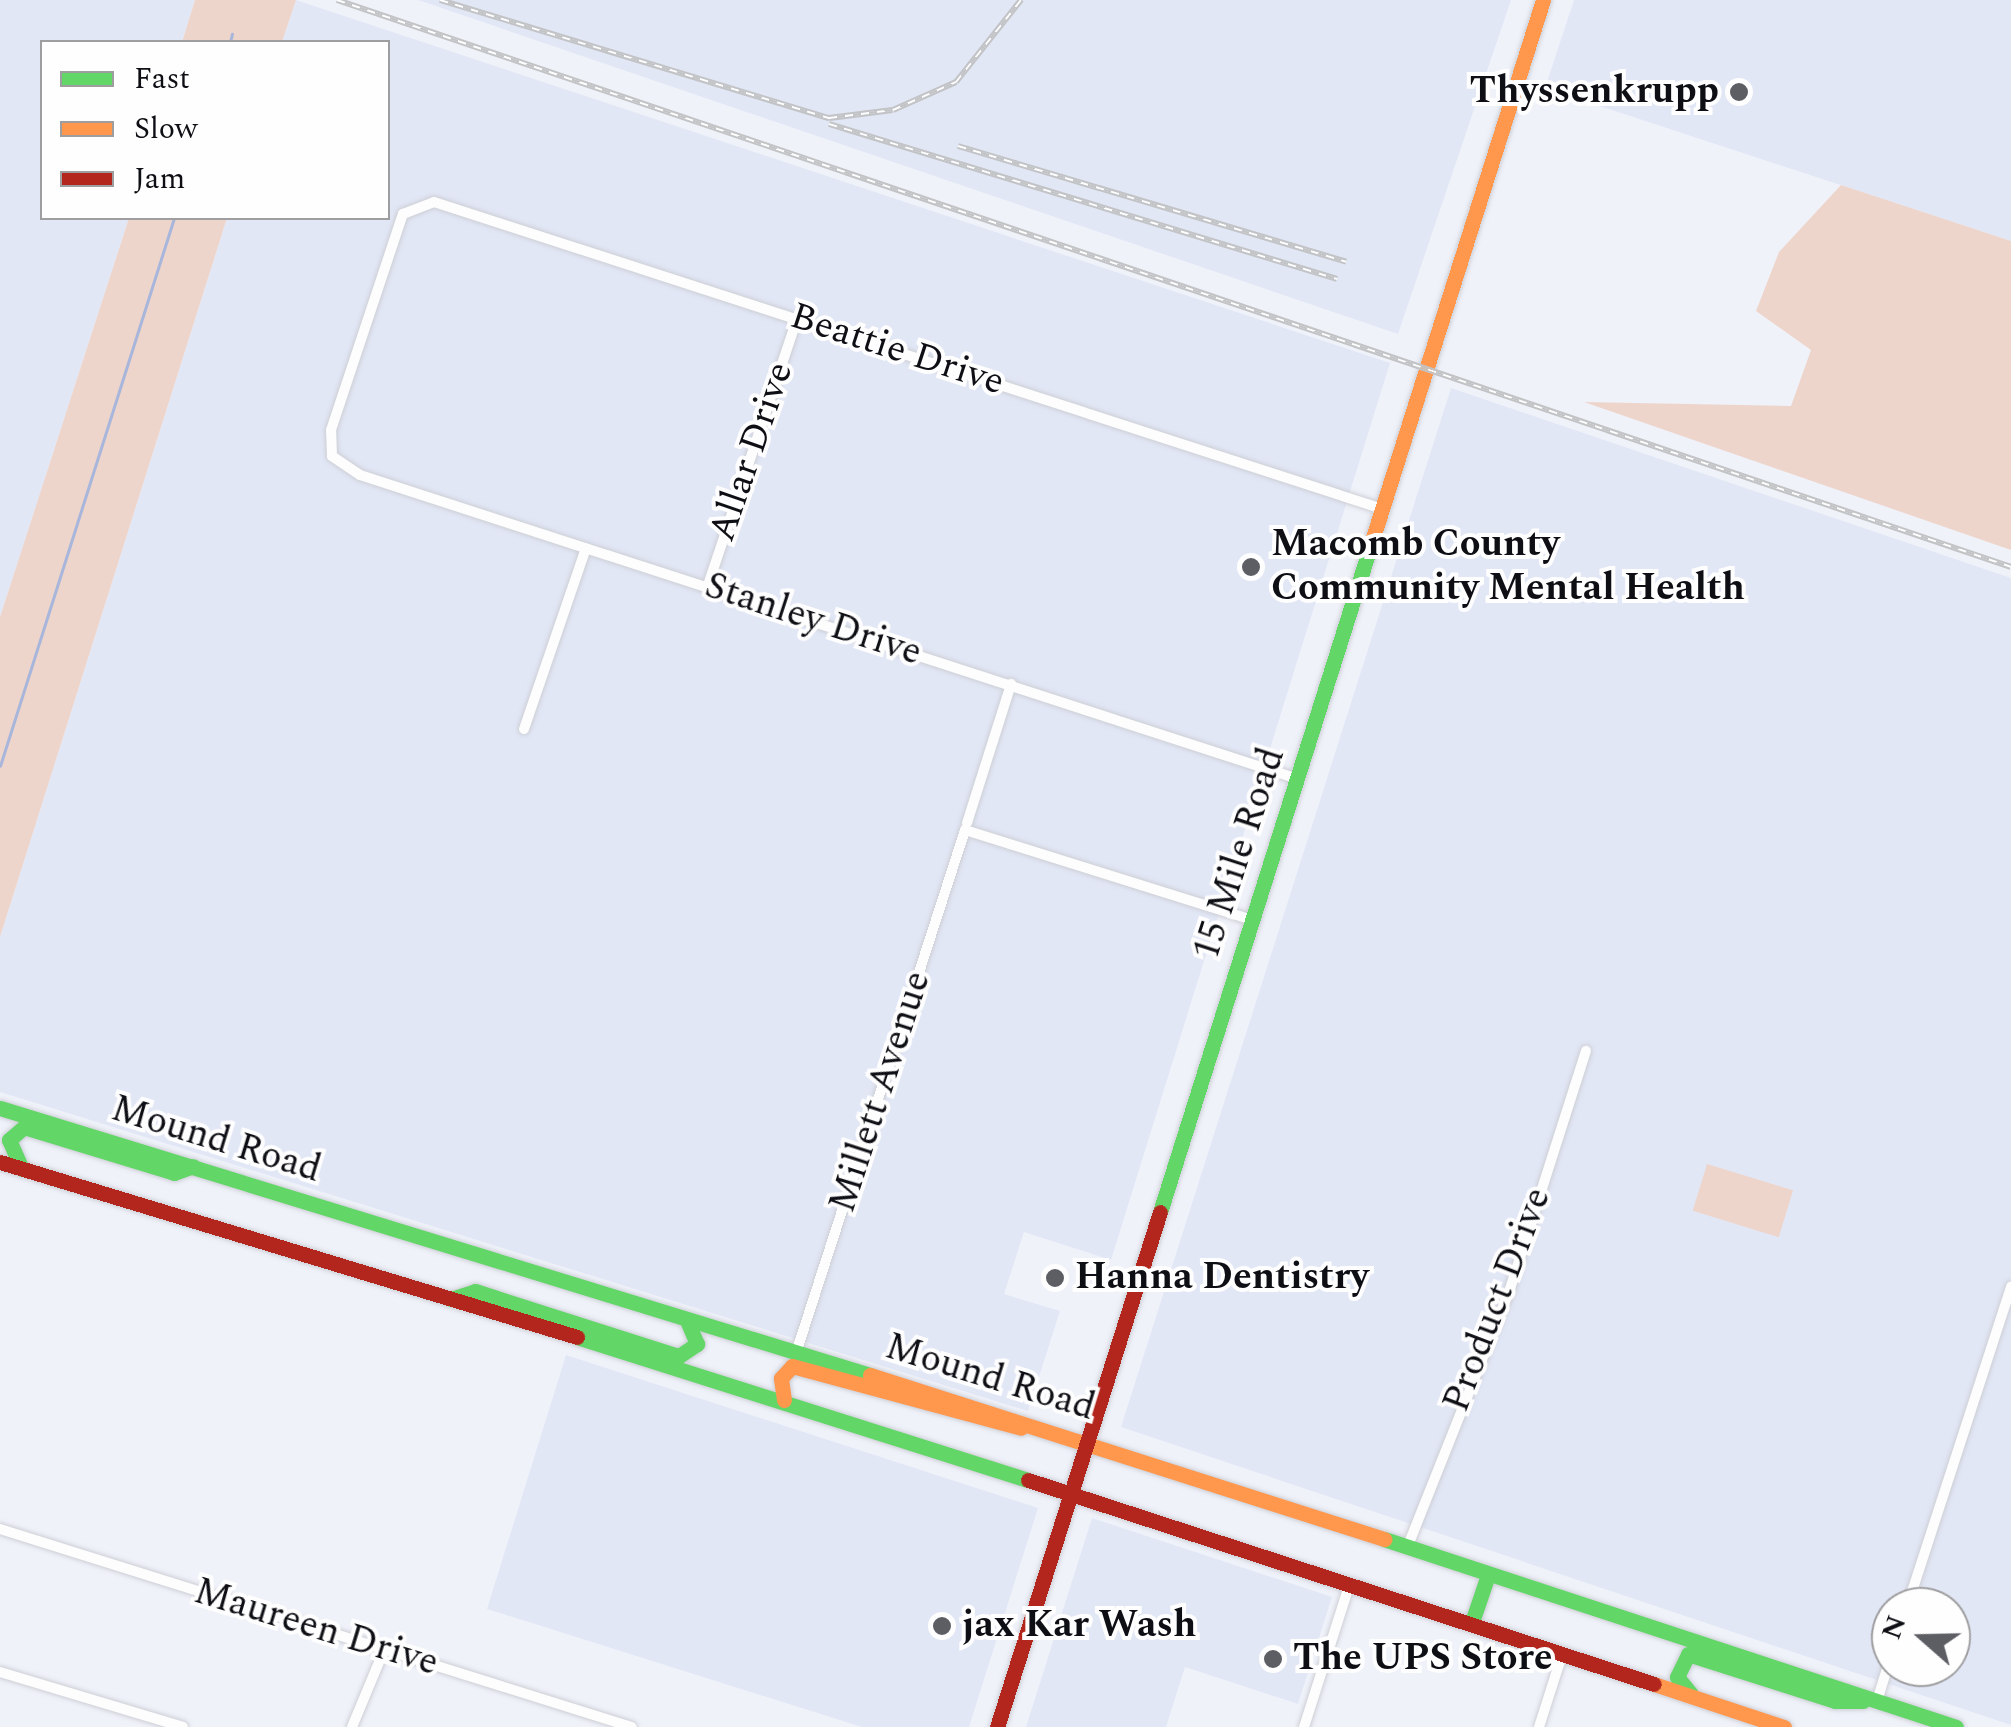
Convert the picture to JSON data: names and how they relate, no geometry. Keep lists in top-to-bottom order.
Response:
{
  "streets": {
    "main road": ["15 Mile Road", "Mound Road"],
    "street": [
      "Beattie Drive",
      "Allar Drive",
      "Stanley Drive",
      "Millett Avenue",
      "Product Drive",
      "Maureen Drive"
    ]
  },
  "crossings": [
    ["Beattie Drive", "Allar Drive"],
    ["Beattie Drive", "Stanley Drive"],
    ["Beattie Drive", "15 Mile Road"],
    ["Allar Drive", "Stanley Drive"],
    ["Stanley Drive", "15 Mile Road"],
    ["Stanley Drive", "Millett Avenue"],
    ["15 Mile Road", "Mound Road"],
    ["Millett Avenue", "Mound Road"],
    ["Mound Road", "Product Drive"]
  ],
  "places": [
    "Thyssenkrupp",
    "Macomb County Community Mental Health",
    "Hanna Dentistry",
    "jax Kar Wash",
    "The UPS Store"
  ],
  "legend": ["Fast", "Slow", "Jam"],
  "north": "left"
}
